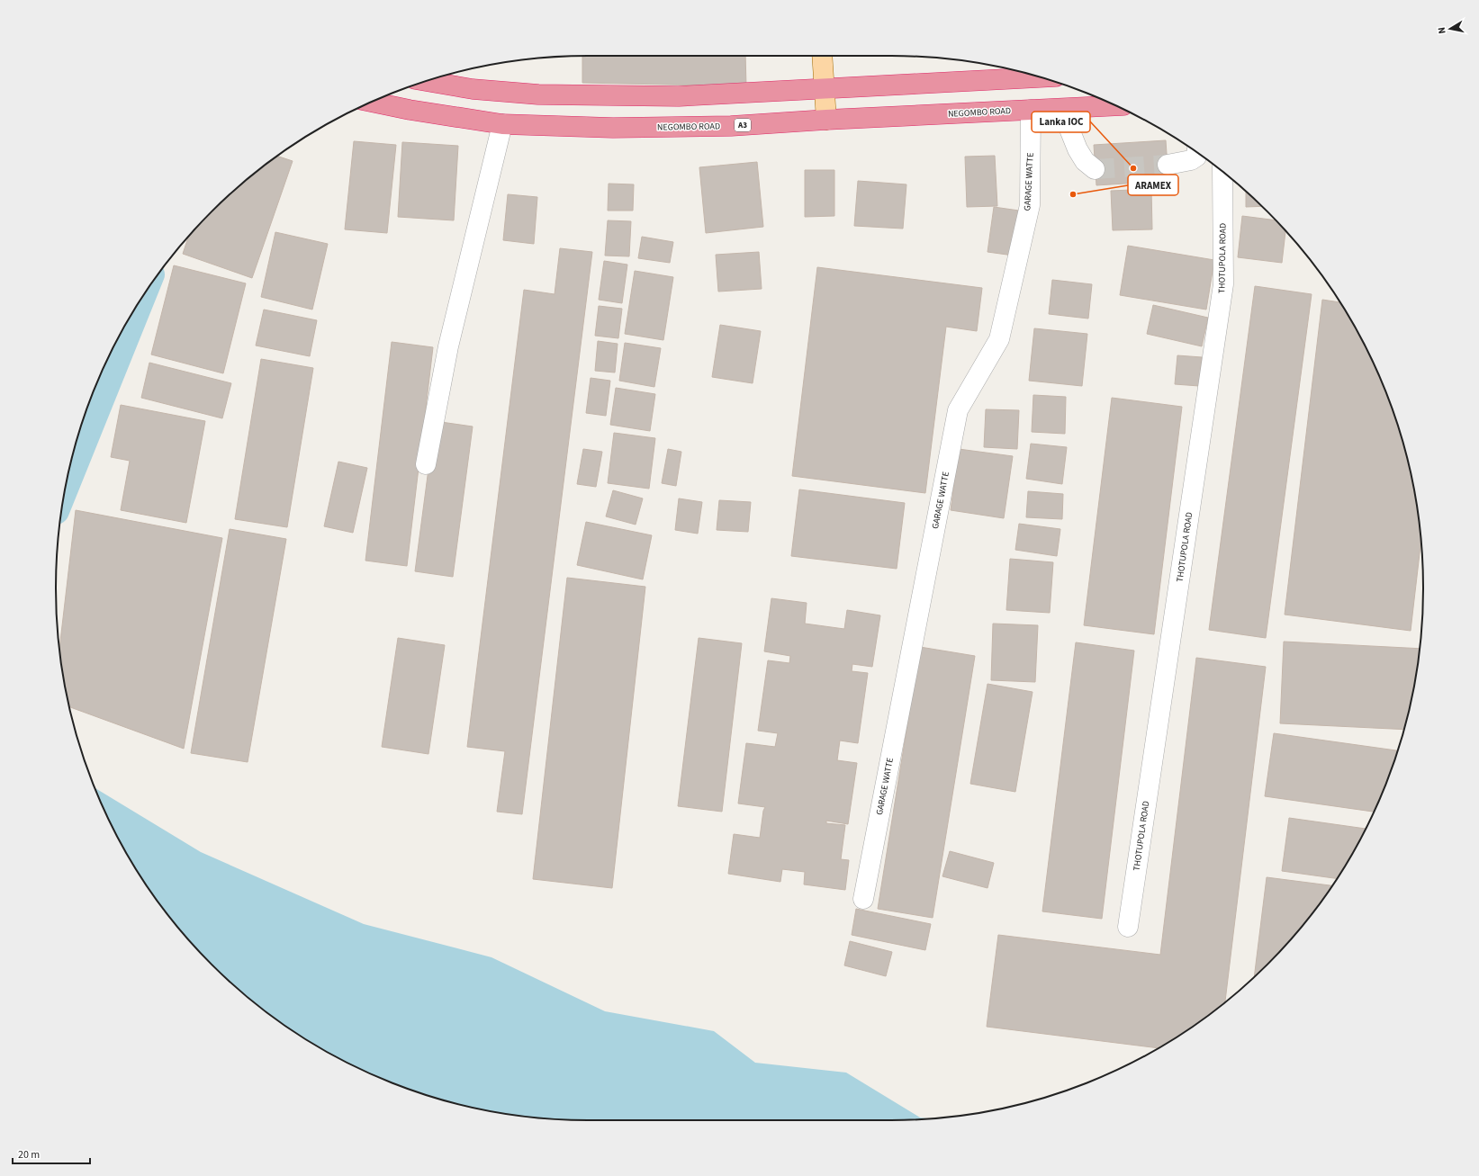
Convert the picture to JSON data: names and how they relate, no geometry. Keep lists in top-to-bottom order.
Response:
{
  "streets": {
    "highway": ["NEGOMBO ROAD", "A3"],
    "street": ["GARAGE WATTE", "THOTUPOLA ROAD"]
  },
  "crossings": [
    ["NEGOMBO ROAD", "GARAGE WATTE"]
  ],
  "places": ["Lanka IOC", "ARAMEX"],
  "scale_bar": "20 m",
  "north": "left"
}
